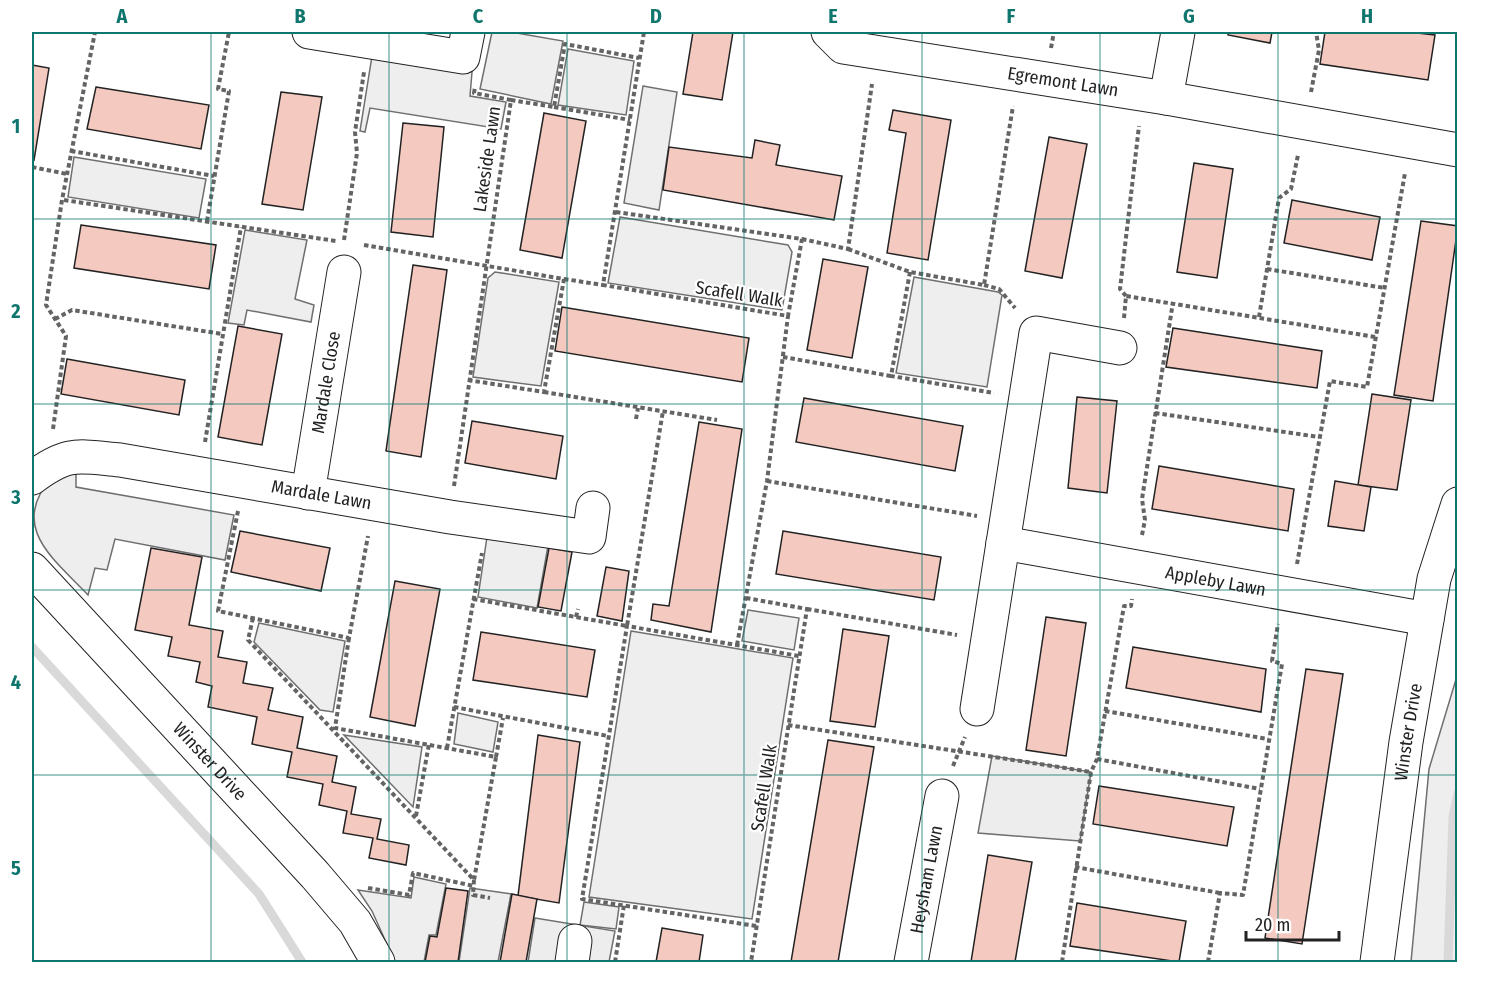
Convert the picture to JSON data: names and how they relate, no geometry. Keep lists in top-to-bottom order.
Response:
{
  "streets": {
    "street": [
      "Egremont Lawn",
      "Mardale Close",
      "Mardale Lawn",
      "Appleby Lawn",
      "Winster Drive",
      "Heysham Lawn"
    ],
    "path": ["Lakeside Lawn", "Scafell Walk"]
  },
  "crossings": [
    ["Lakeside Lawn", "Mardale Lawn"],
    ["Mardale Close", "Mardale Lawn"],
    ["Appleby Lawn", "Winster Drive"]
  ],
  "scale_bar": "20 m",
  "grid": {
    "columns": [
      "A",
      "B",
      "C",
      "D",
      "E",
      "F",
      "G",
      "H"
    ],
    "rows": [
      "1",
      "2",
      "3",
      "4",
      "5"
    ]
  }
}
